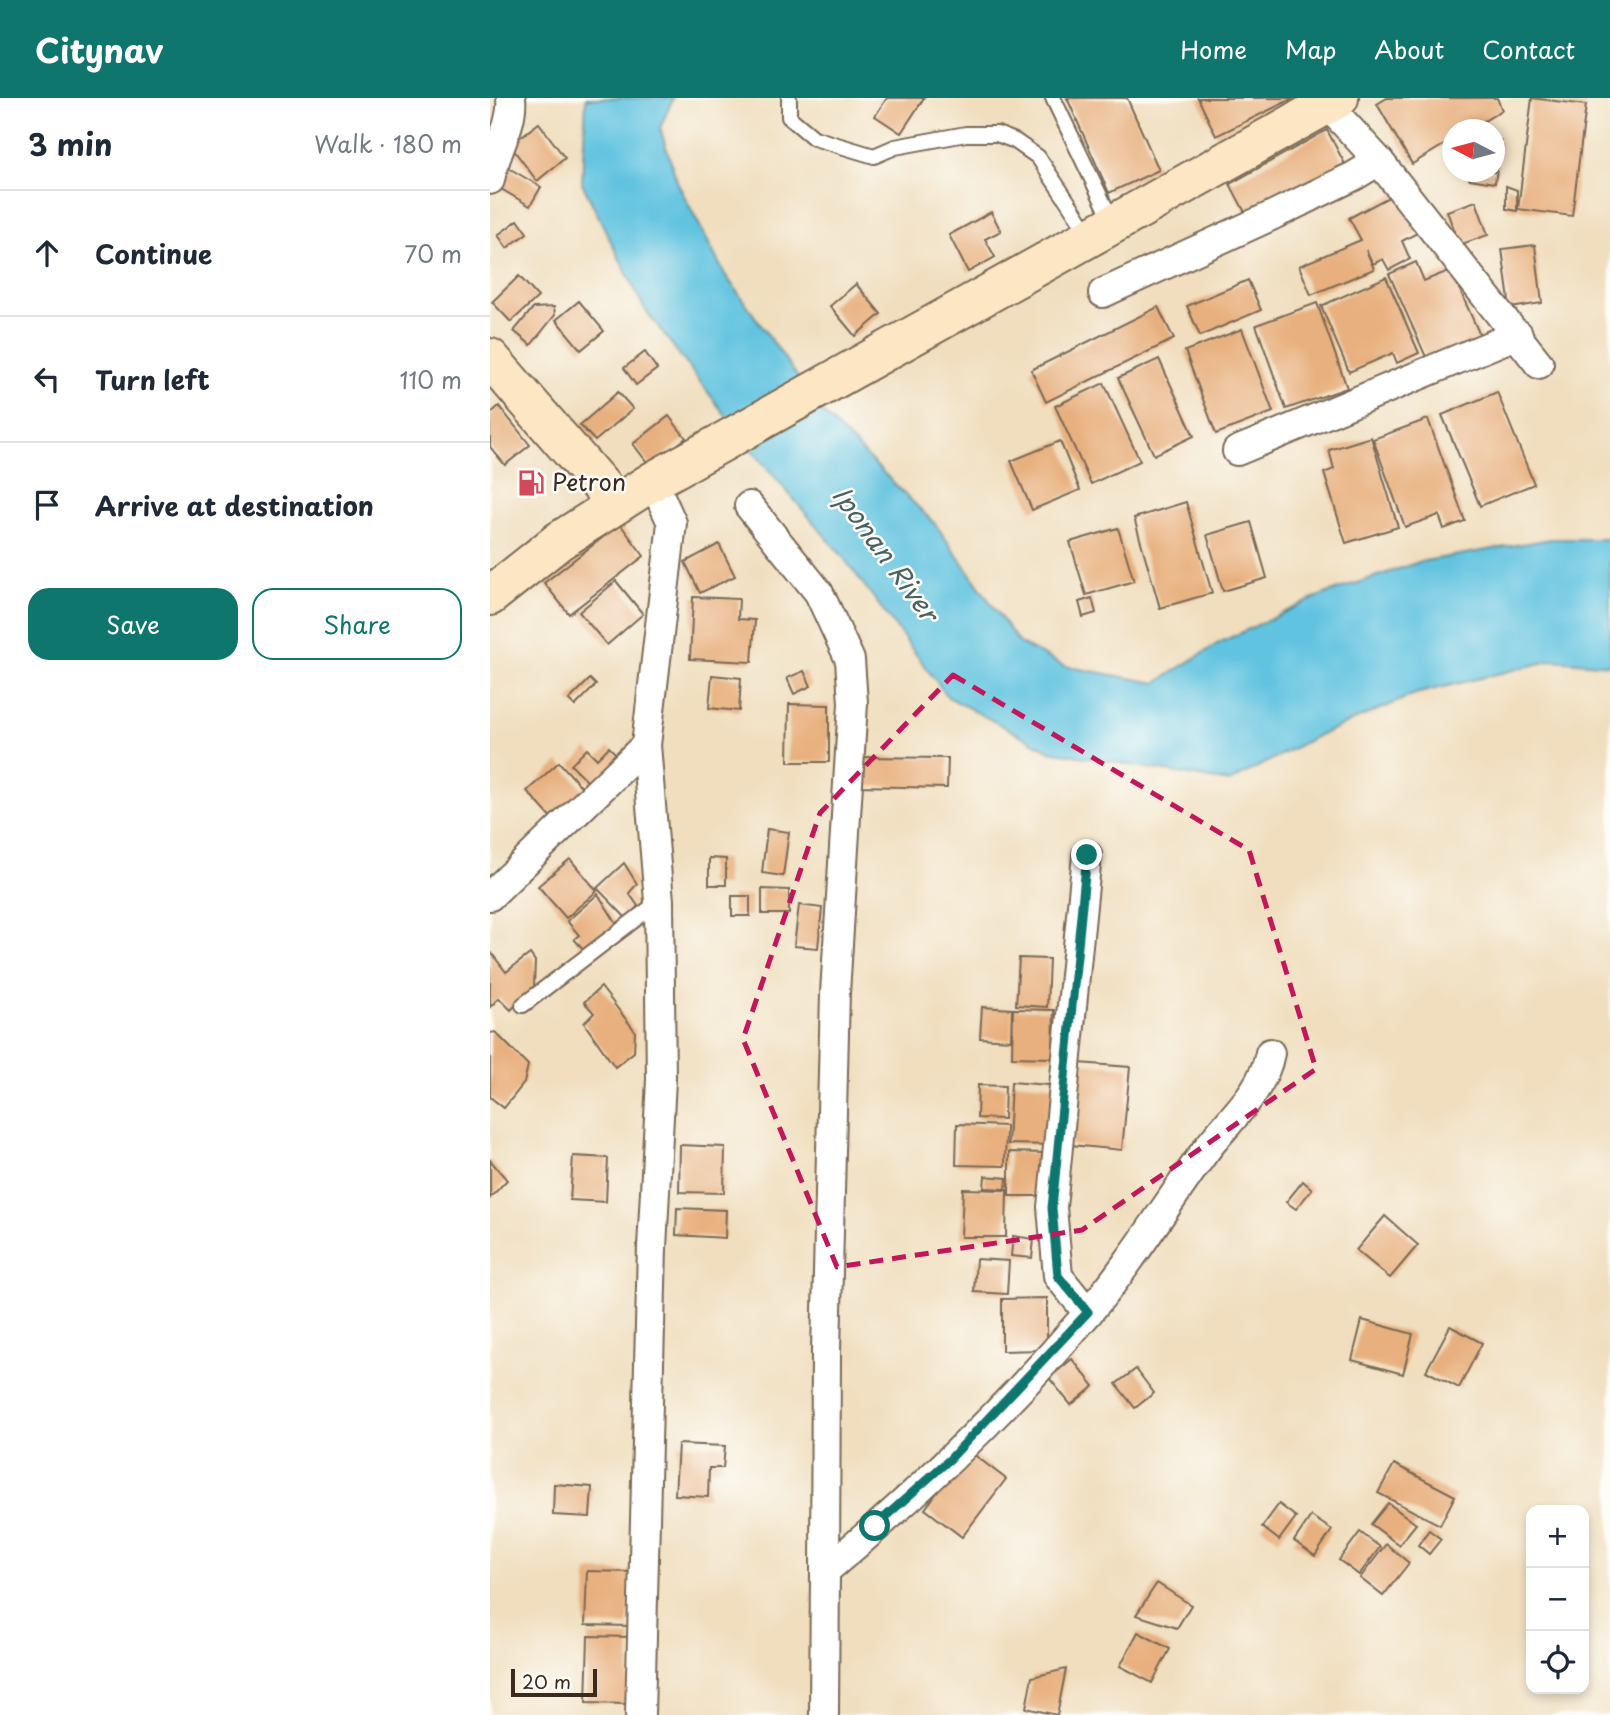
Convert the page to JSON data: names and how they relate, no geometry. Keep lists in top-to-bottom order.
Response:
{
  "water": ["Iponan River"],
  "places": {
    "fuel station": ["Petron"]
  },
  "scale_bar": "20 m",
  "north": "left",
  "page": {
    "header": "Citynav",
    "nav": [
      "Home",
      "Map",
      "About",
      "Contact"
    ],
    "heading": ["3 min", "Walk · 180 m"],
    "list": [
      ["Continue", "70 m"],
      ["Turn left", "110 m"],
      "Arrive at destination"
    ],
    "buttons": ["Save", "Share"],
    "map_buttons": ["+", "−"],
    "scale": "20 m"
  }
}
